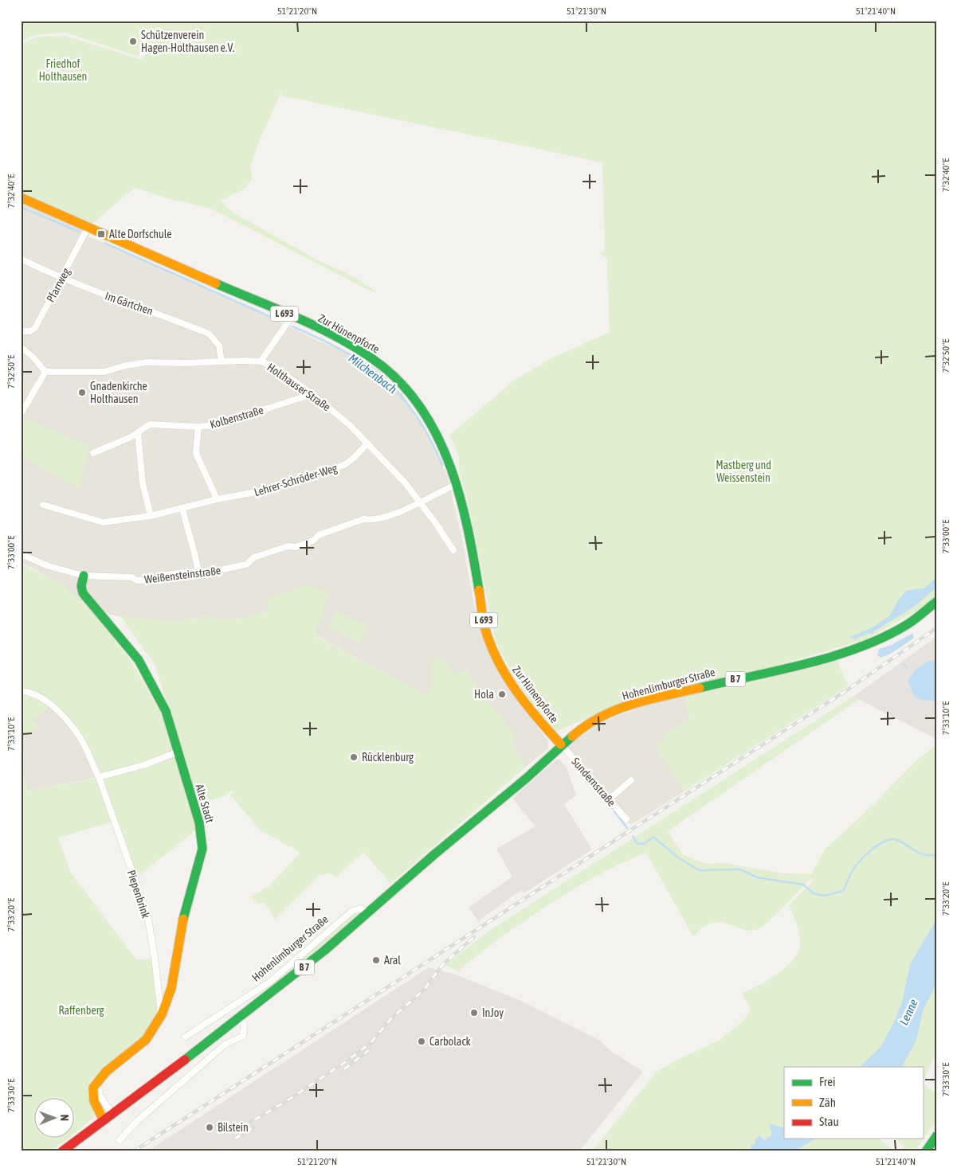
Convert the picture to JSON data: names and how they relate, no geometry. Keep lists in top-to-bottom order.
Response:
{
  "streets": {
    "main road": [
      "L 693",
      "Zur Hünenpforte",
      "B 7",
      "Hohenlimburger Straße",
      "Alte Stadt"
    ],
    "street": [
      "Pfarrweg",
      "Im Gärtchen",
      "Holthauser Straße",
      "Kolbenstraße",
      "Lehrer-Schröder-Weg",
      "Weißensteinstraße",
      "Sundernstraße",
      "Piepenbrink"
    ]
  },
  "crossings": [
    ["Pfarrweg", "Im Gärtchen"],
    ["Pfarrweg", "Zur Hünenpforte"],
    ["Im Gärtchen", "Holthauser Straße"],
    ["Zur Hünenpforte", "Weißensteinstraße"],
    ["Zur Hünenpforte", "Hohenlimburger Straße"],
    ["Zur Hünenpforte", "Sundernstraße"],
    ["Holthauser Straße", "Kolbenstraße"],
    ["Holthauser Straße", "Lehrer-Schröder-Weg"],
    ["Holthauser Straße", "Weißensteinstraße"],
    ["Weißensteinstraße", "Alte Stadt"],
    ["Hohenlimburger Straße", "Sundernstraße"],
    ["Alte Stadt", "Piepenbrink"]
  ],
  "water": ["Milchenbach", "Lenne"],
  "parks": ["Friedhof Holthausen", "Mastberg und Weissenstein", "Raffenberg"],
  "places": {
    "other": [
      "Schützenverein Hagen-Holthausen e.V.",
      "Gnadenkirche Holthausen",
      "Hola",
      "Rücklenburg",
      "Aral",
      "InJoy",
      "Carbolack",
      "Bilstein"
    ],
    "transit": ["Alte Dorfschule"]
  },
  "legend": ["Frei", "Zäh", "Stau"],
  "north": "right",
  "coordinates": [
    "51°21'20\"N",
    "51°21'30\"N",
    "51°21'40\"N",
    "7°32'40\"E",
    "7°32'50\"E",
    "7°33'00\"E",
    "7°33'10\"E",
    "7°33'20\"E",
    "7°33'30\"E"
  ]
}
